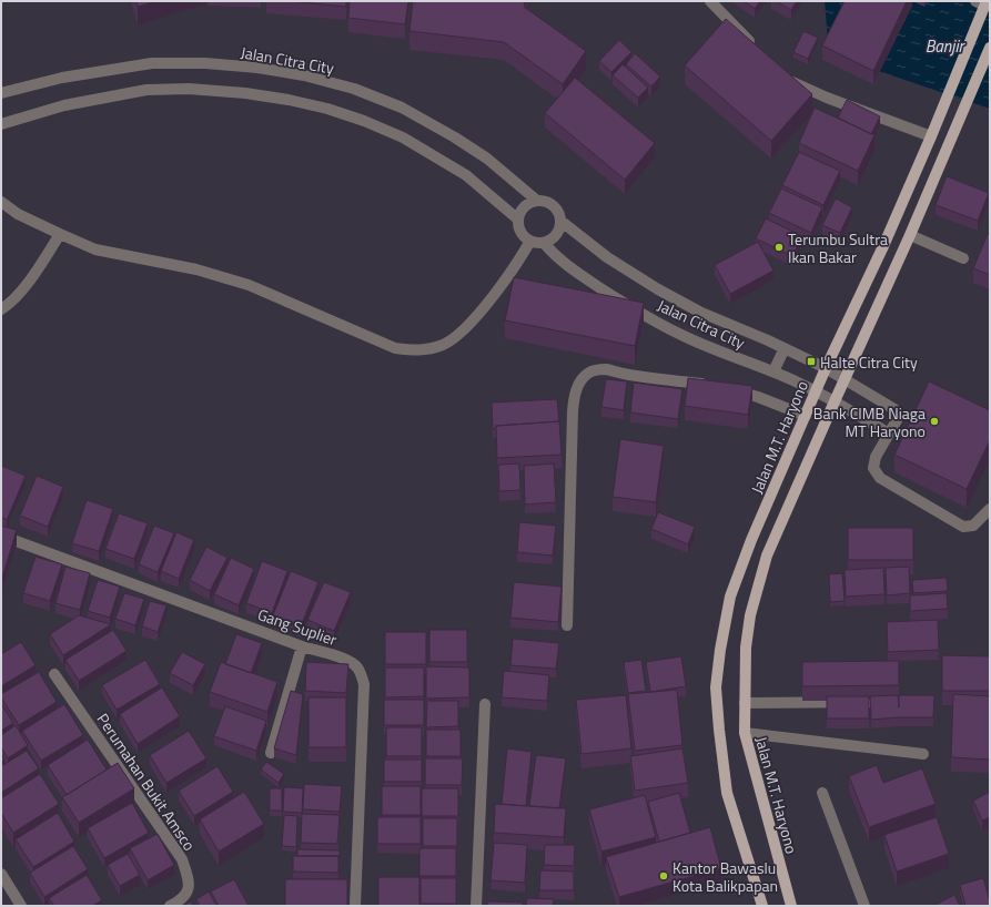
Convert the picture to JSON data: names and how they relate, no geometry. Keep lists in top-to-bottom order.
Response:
{
  "streets": {
    "main road": ["Jalan M.T. Haryono"],
    "street": ["Jalan Citra City", "Gang Suplier", "Perumahan Bukit Amsco"]
  },
  "crossings": [
    ["Jalan Citra City", "Jalan M.T. Haryono"]
  ],
  "water": ["Banjir"],
  "places": {
    "other": ["Terumbu Sultra Ikan Bakar", "Bank CIMB Niaga MT Haryono", "Kantor Bawaslu Kota Balikpapan"],
    "transit": ["Halte Citra City"]
  }
}
